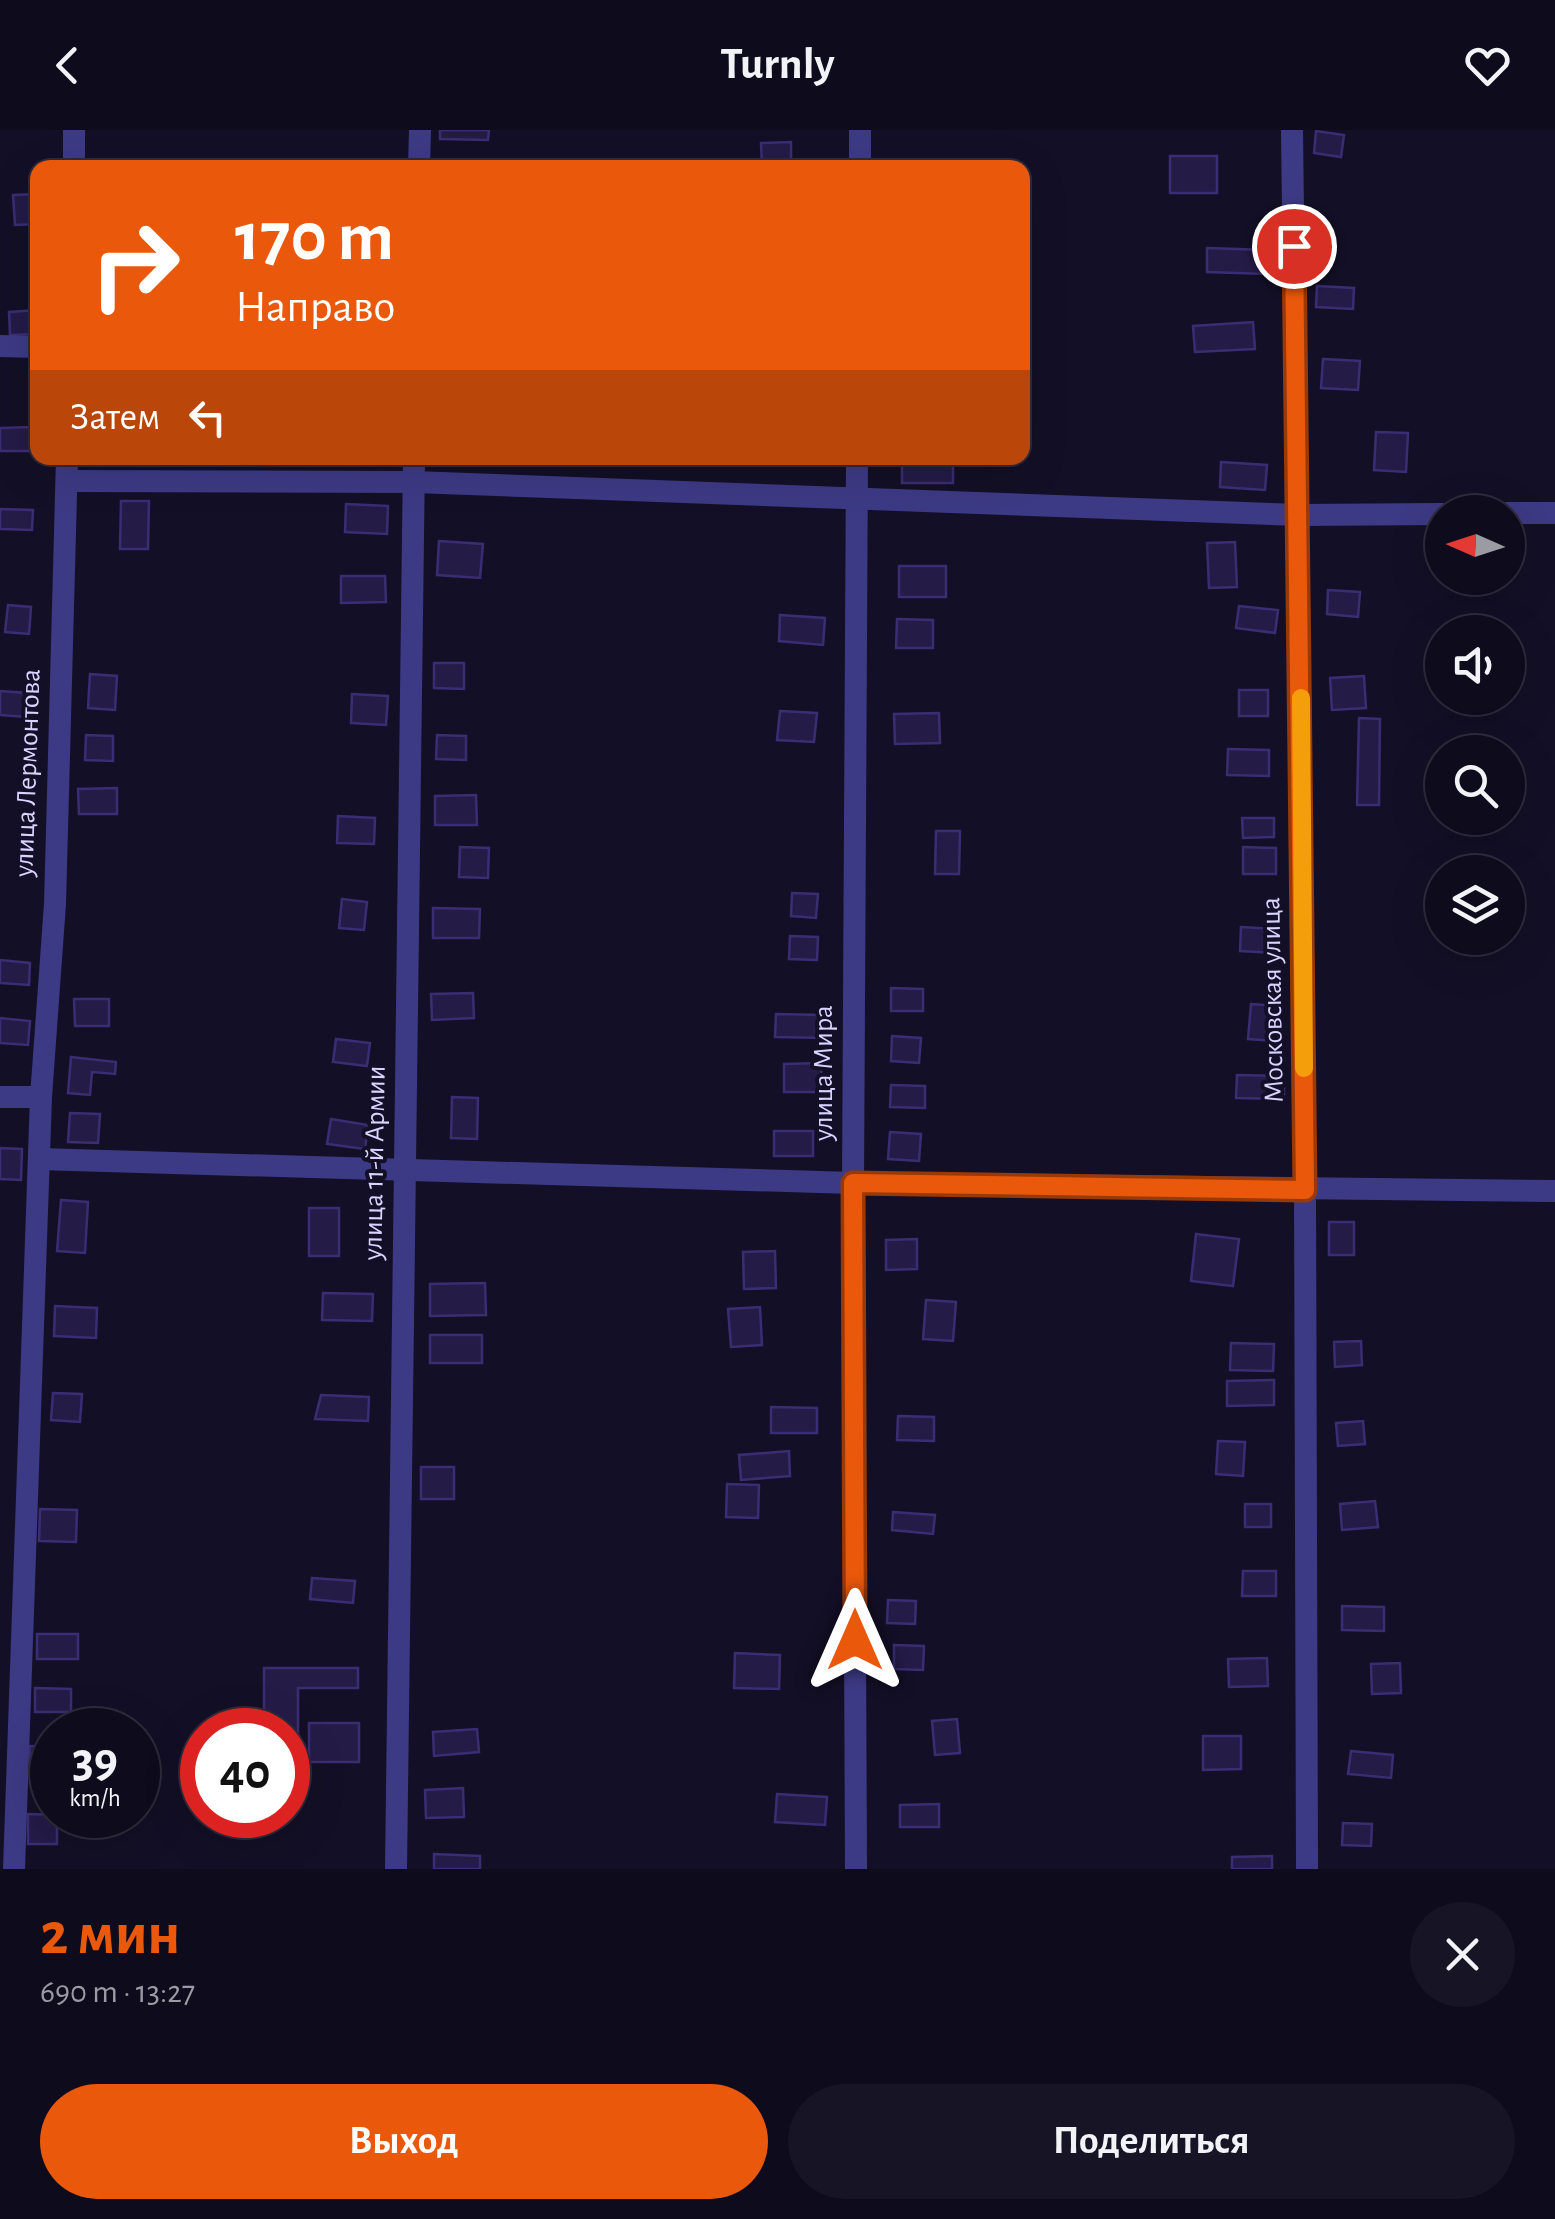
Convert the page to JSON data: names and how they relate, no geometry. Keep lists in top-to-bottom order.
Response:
{
  "streets": {
    "street": [
      "улица Лермонтова",
      "Московская улица",
      "улица Мира",
      "улица 11-й Армии"
    ]
  },
  "north": "left",
  "page": {
    "header": "Turnly",
    "turn": ["170 m", "Направо"],
    "then": "Затем",
    "speed": "39 km/h",
    "limit": "40",
    "heading": ["2 мин", "690 m · 13:27"],
    "buttons": ["Выход", "Поделиться"]
  }
}
